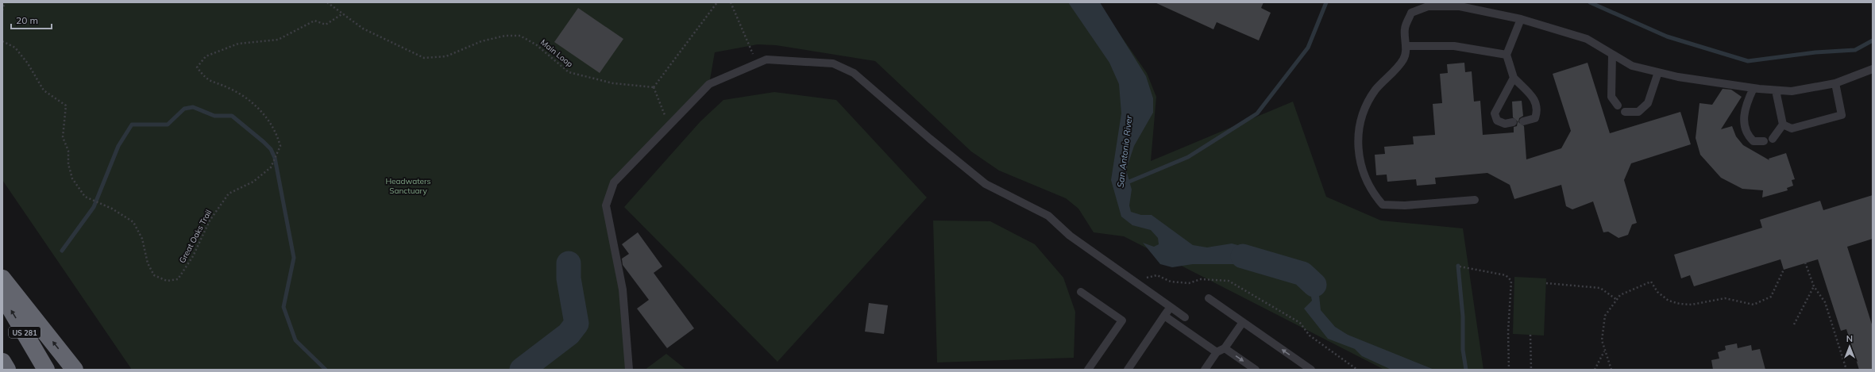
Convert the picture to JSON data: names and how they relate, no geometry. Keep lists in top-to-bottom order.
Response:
{
  "streets": {
    "highway": ["US 281"],
    "path": ["Main Loop", "Great Oaks Trail"]
  },
  "crossings": [
    ["Main Loop", "Great Oaks Trail"]
  ],
  "water": ["San Antonio River"],
  "parks": ["Headwaters Sanctuary"],
  "scale_bar": "20 m",
  "north": "top"
}
